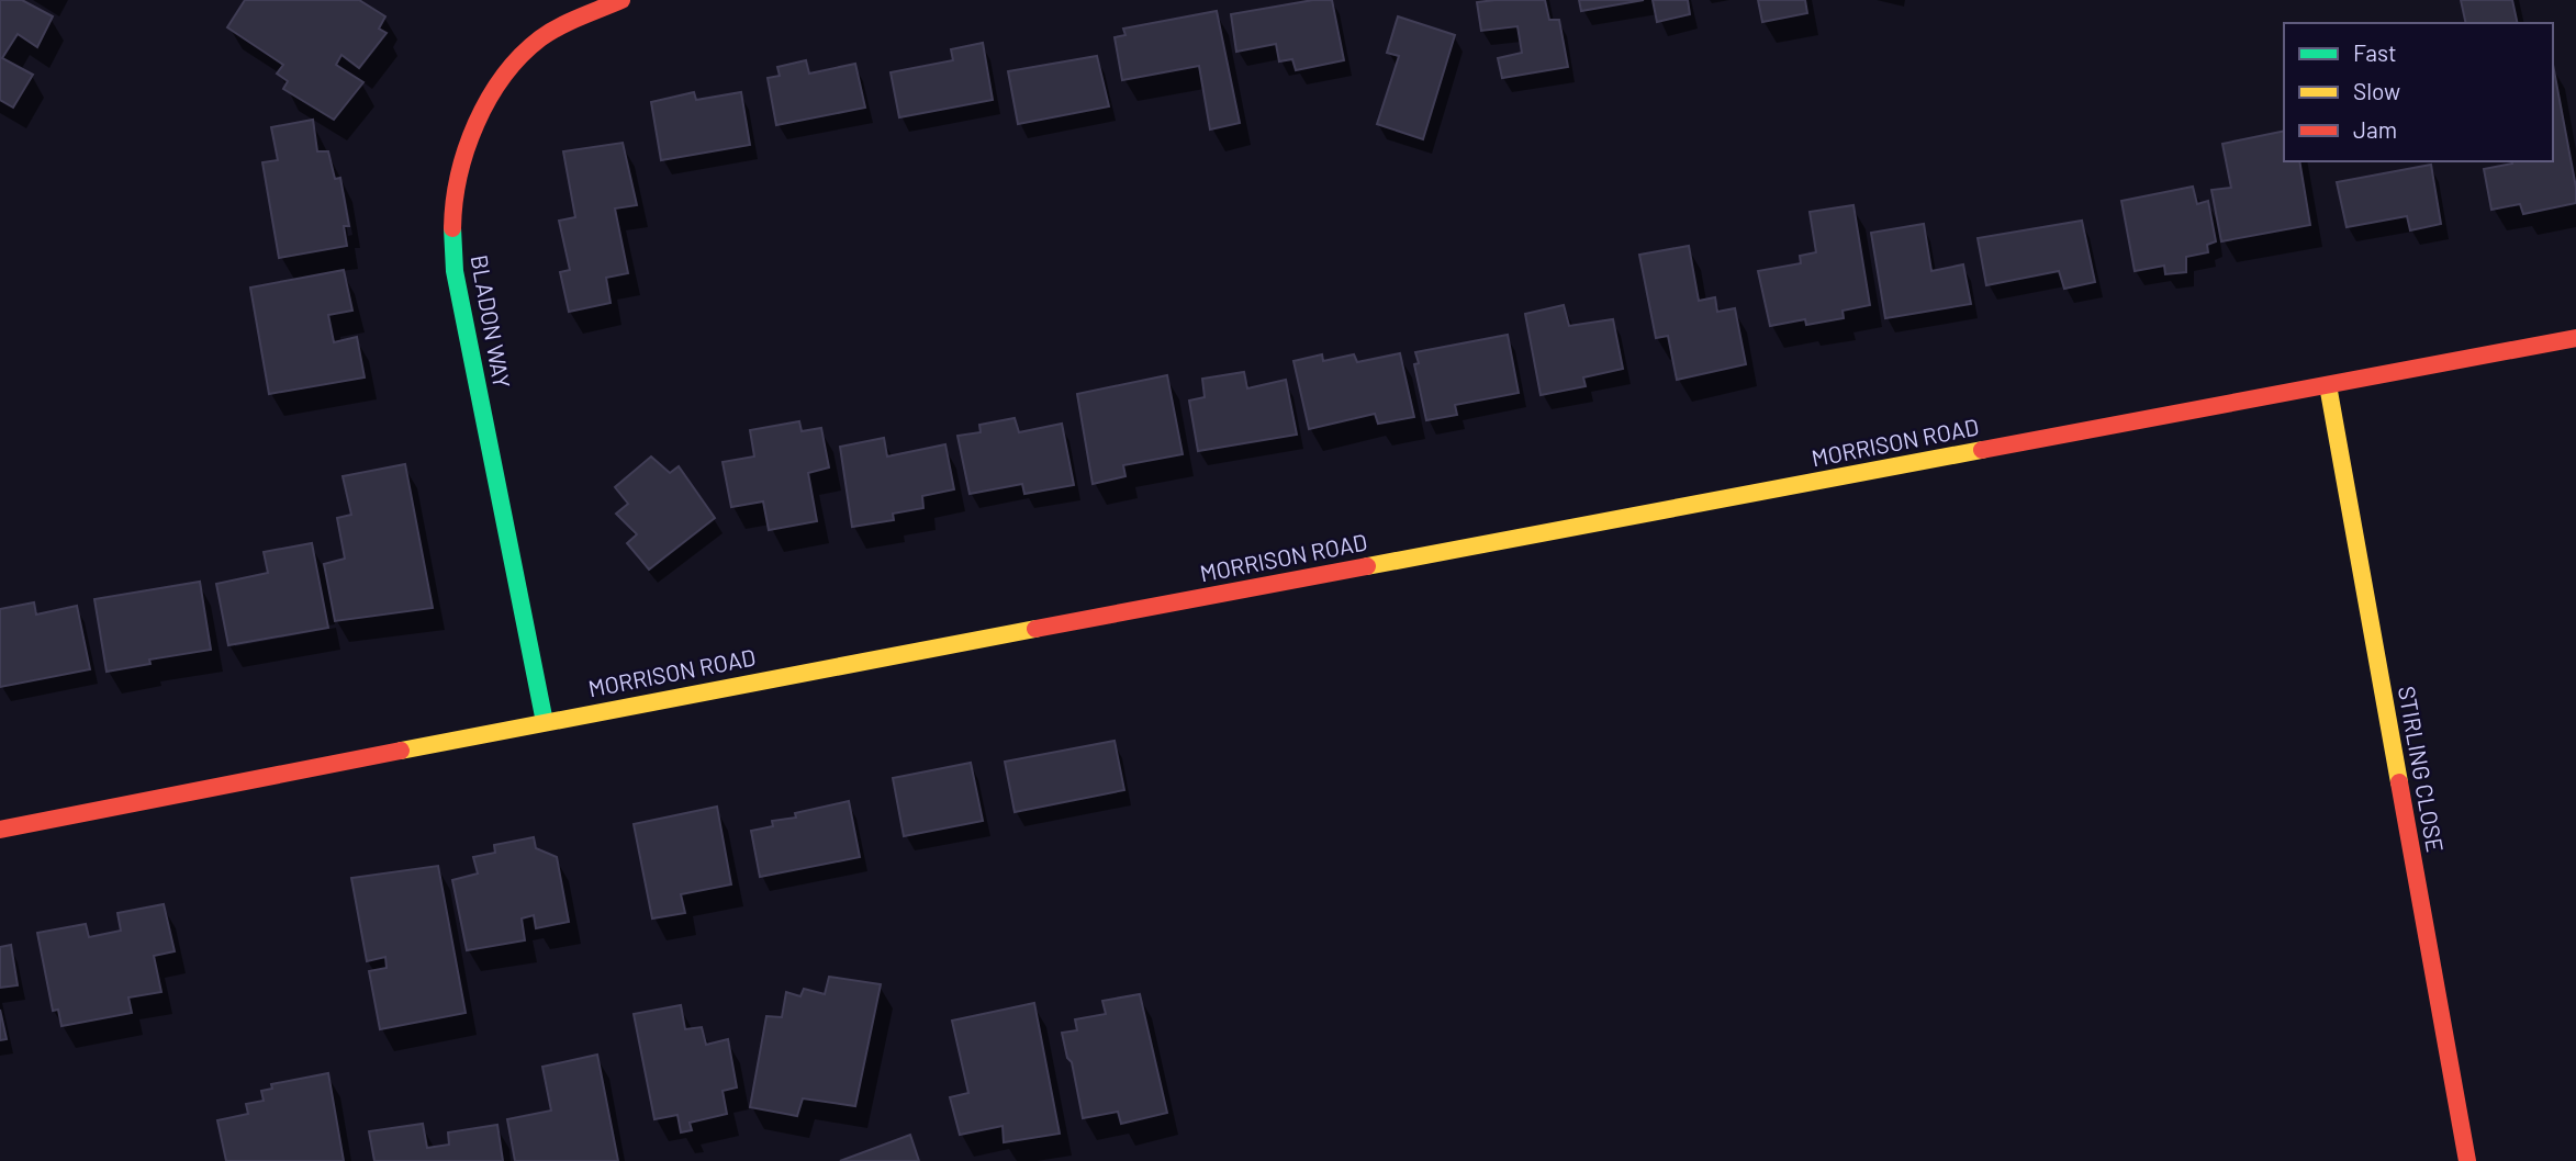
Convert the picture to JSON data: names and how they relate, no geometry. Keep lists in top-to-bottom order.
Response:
{
  "streets": {
    "main road": ["BLADON WAY", "MORRISON ROAD", "STIRLING CLOSE"]
  },
  "crossings": [
    ["BLADON WAY", "MORRISON ROAD"],
    ["MORRISON ROAD", "STIRLING CLOSE"]
  ],
  "legend": ["Fast", "Slow", "Jam"]
}
